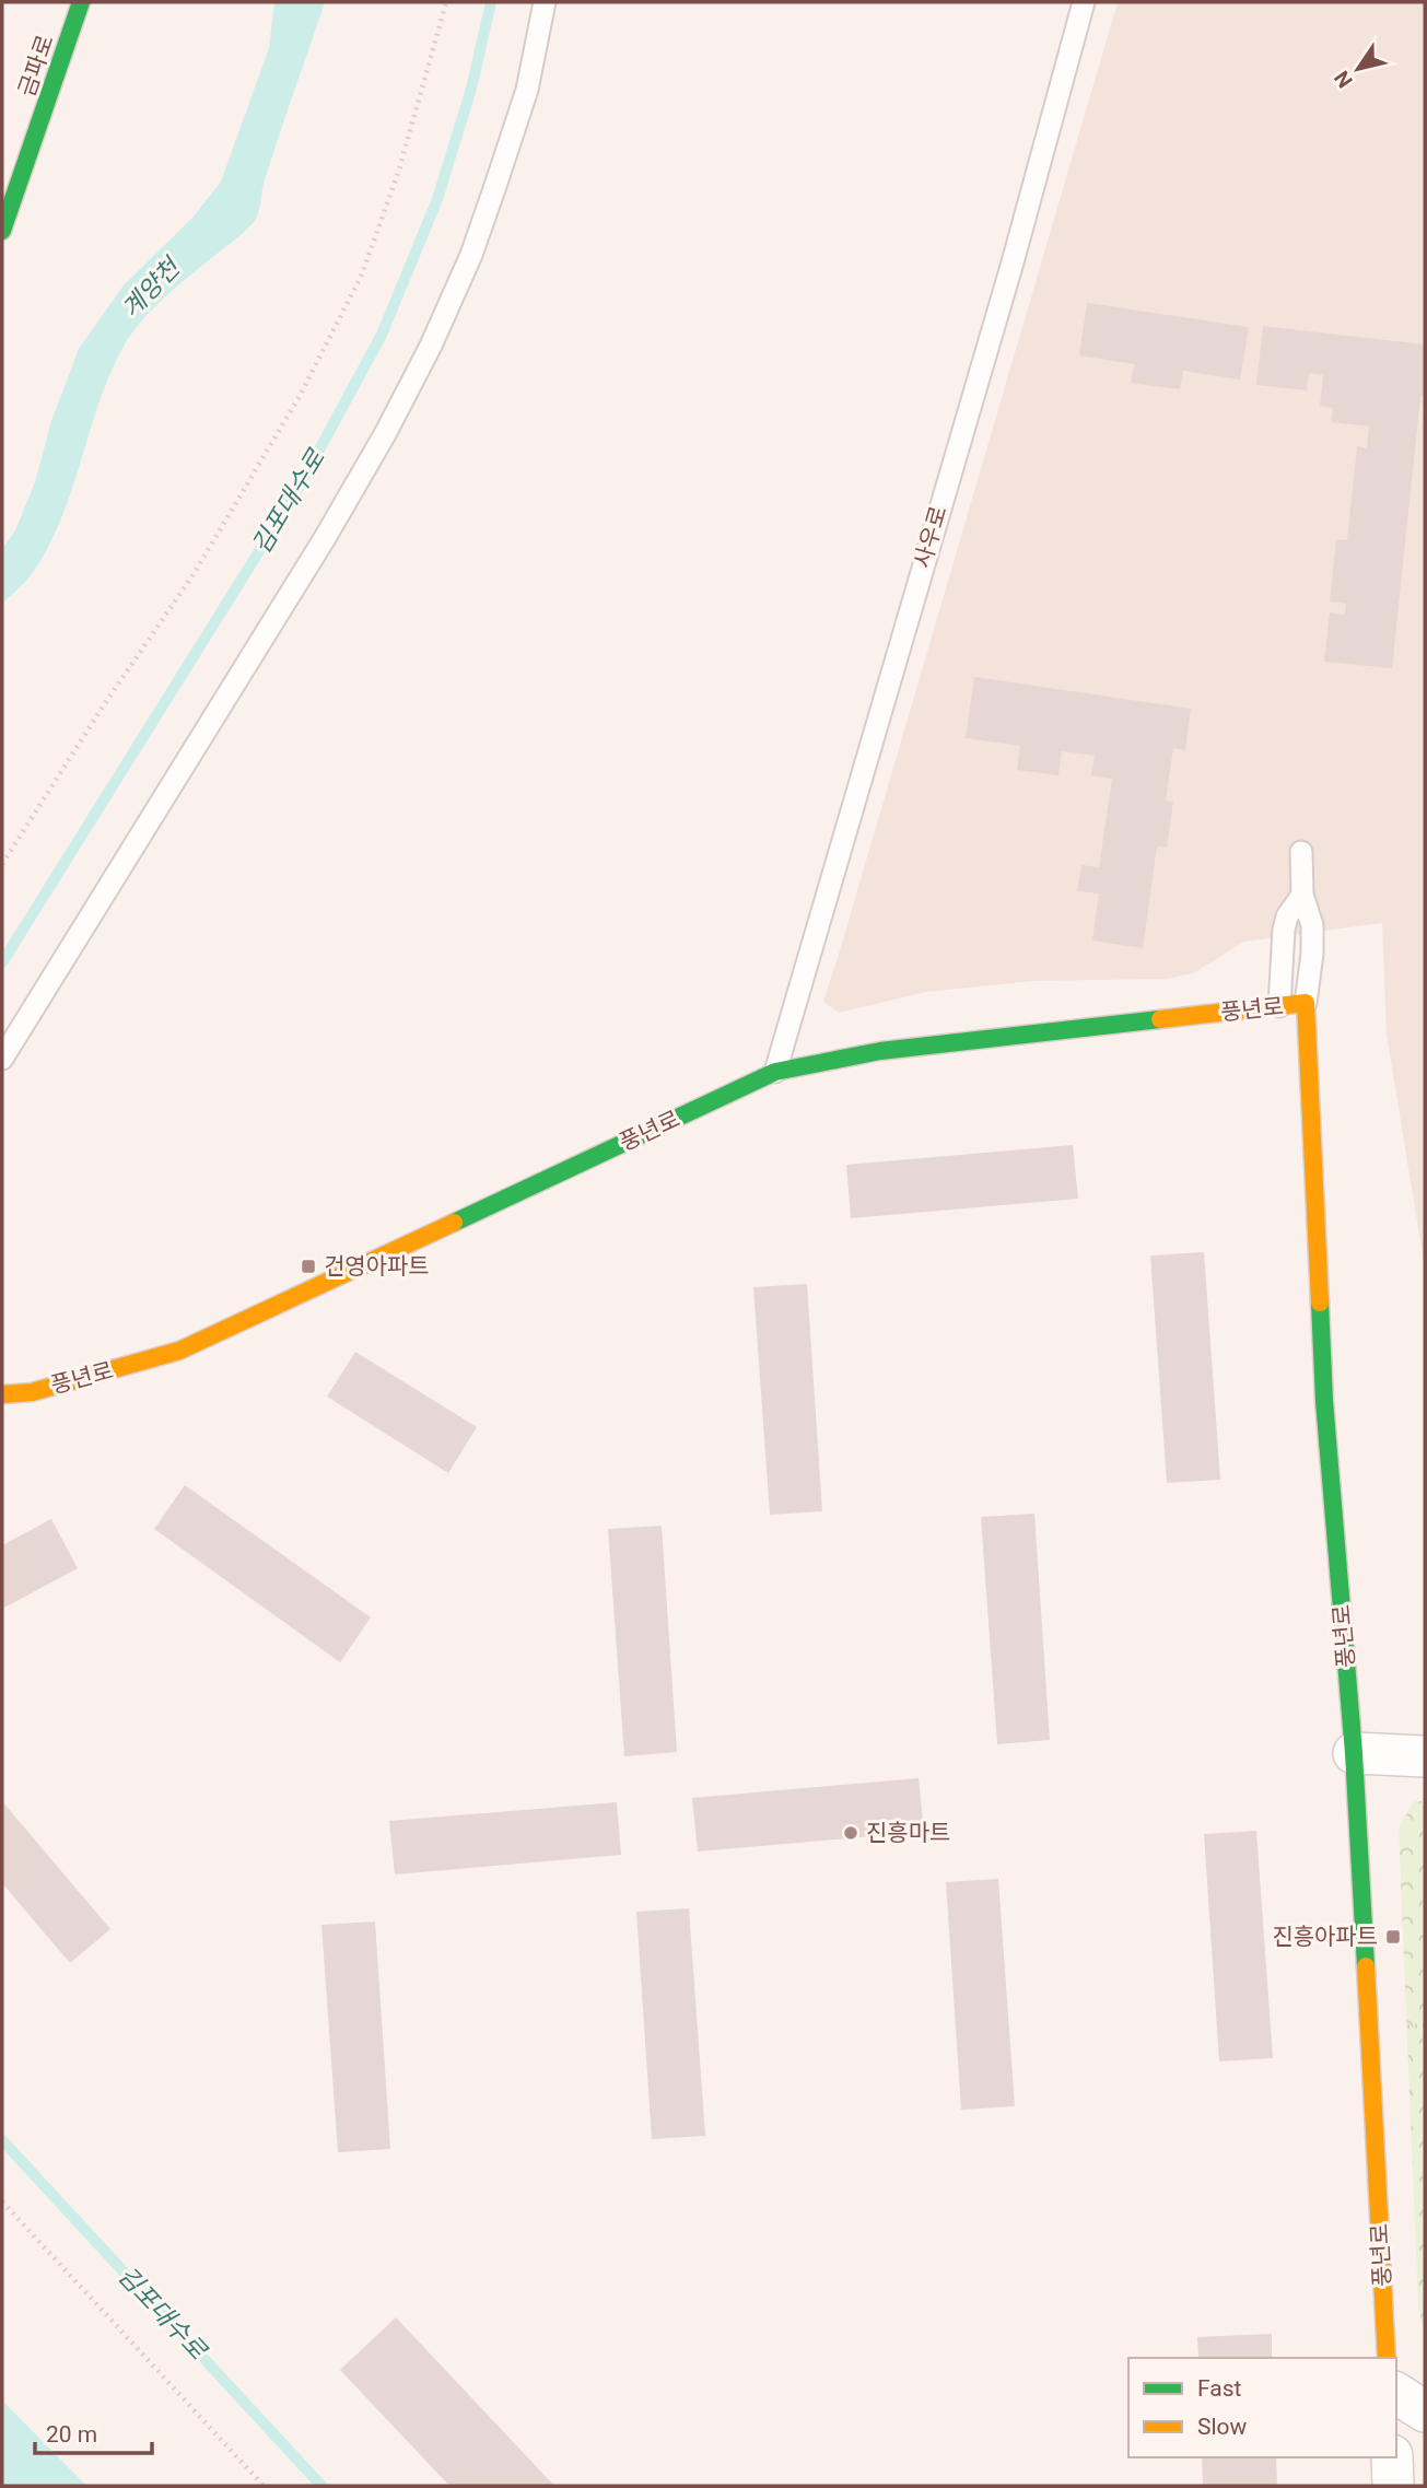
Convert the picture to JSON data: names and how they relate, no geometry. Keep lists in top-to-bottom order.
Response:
{
  "streets": {
    "street": ["금파로", "풍년로"],
    "lane": ["사우로"]
  },
  "crossings": [
    ["사우로", "풍년로"]
  ],
  "water": ["계양천", "김포대수로"],
  "places": {
    "transit": ["건영아파트", "진흥아파트"],
    "other": ["진흥마트"]
  },
  "legend": ["Fast", "Slow"],
  "scale_bar": "20 m",
  "north": "bottom left"
}
